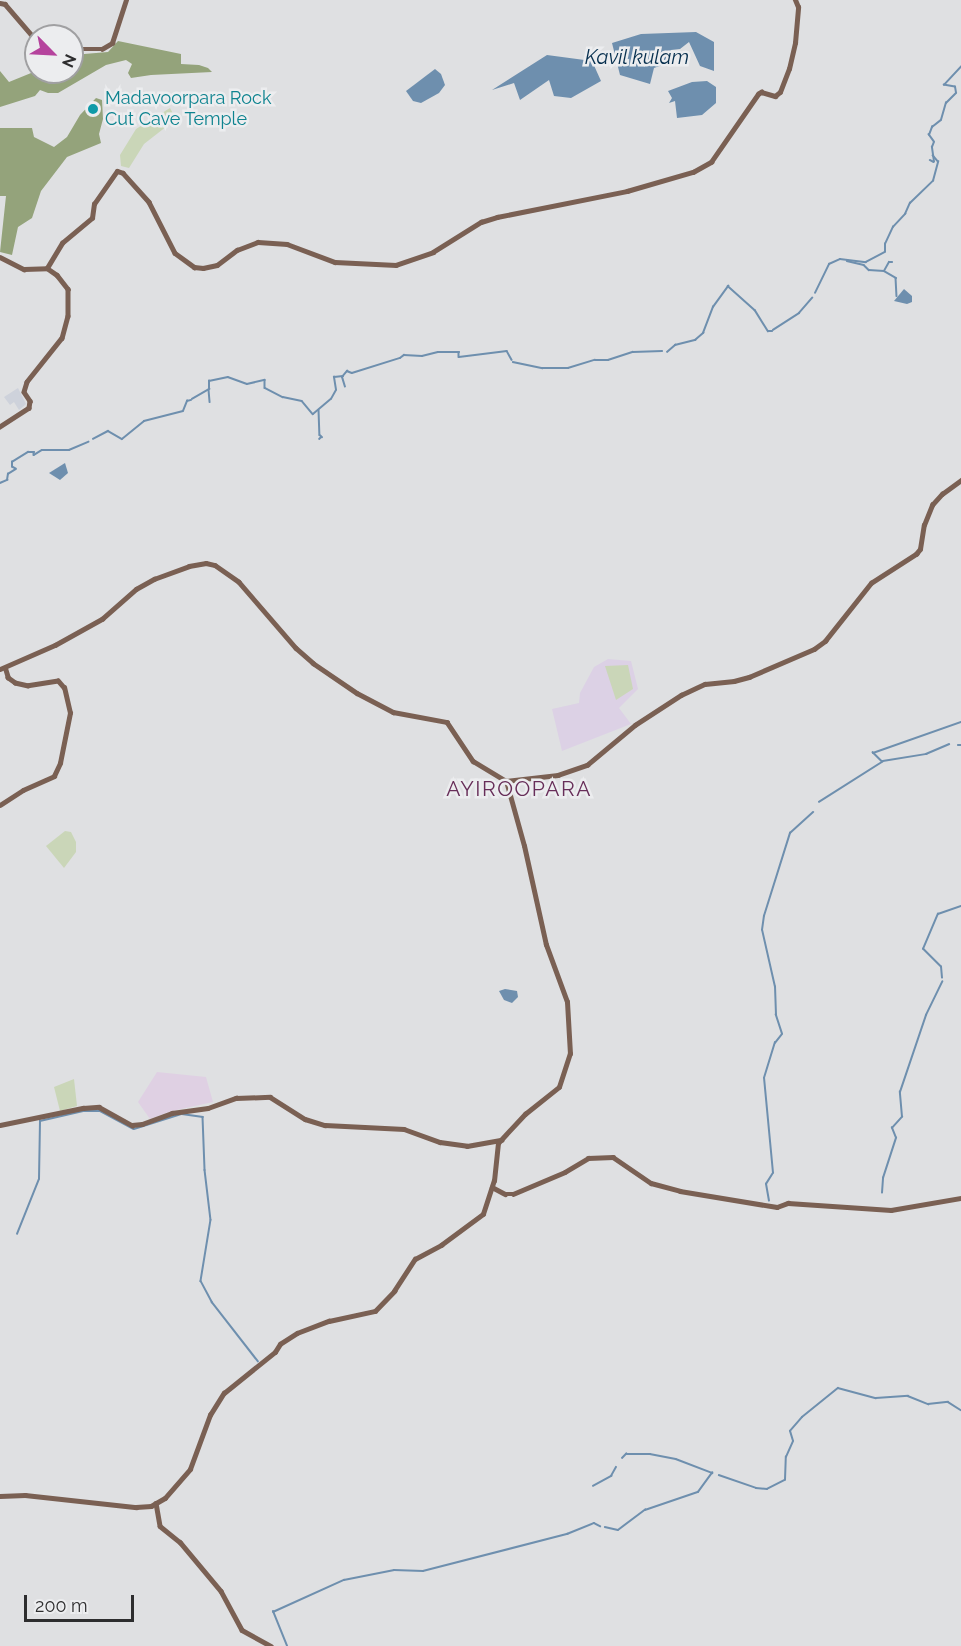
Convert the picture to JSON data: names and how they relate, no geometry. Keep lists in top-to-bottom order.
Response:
{
  "districts": ["AYIROOPARA"],
  "water": ["Kavil kulam"],
  "places": ["Madavoorpara Rock Cut Cave Temple"],
  "scale_bar": "200 m",
  "north": "bottom right"
}
